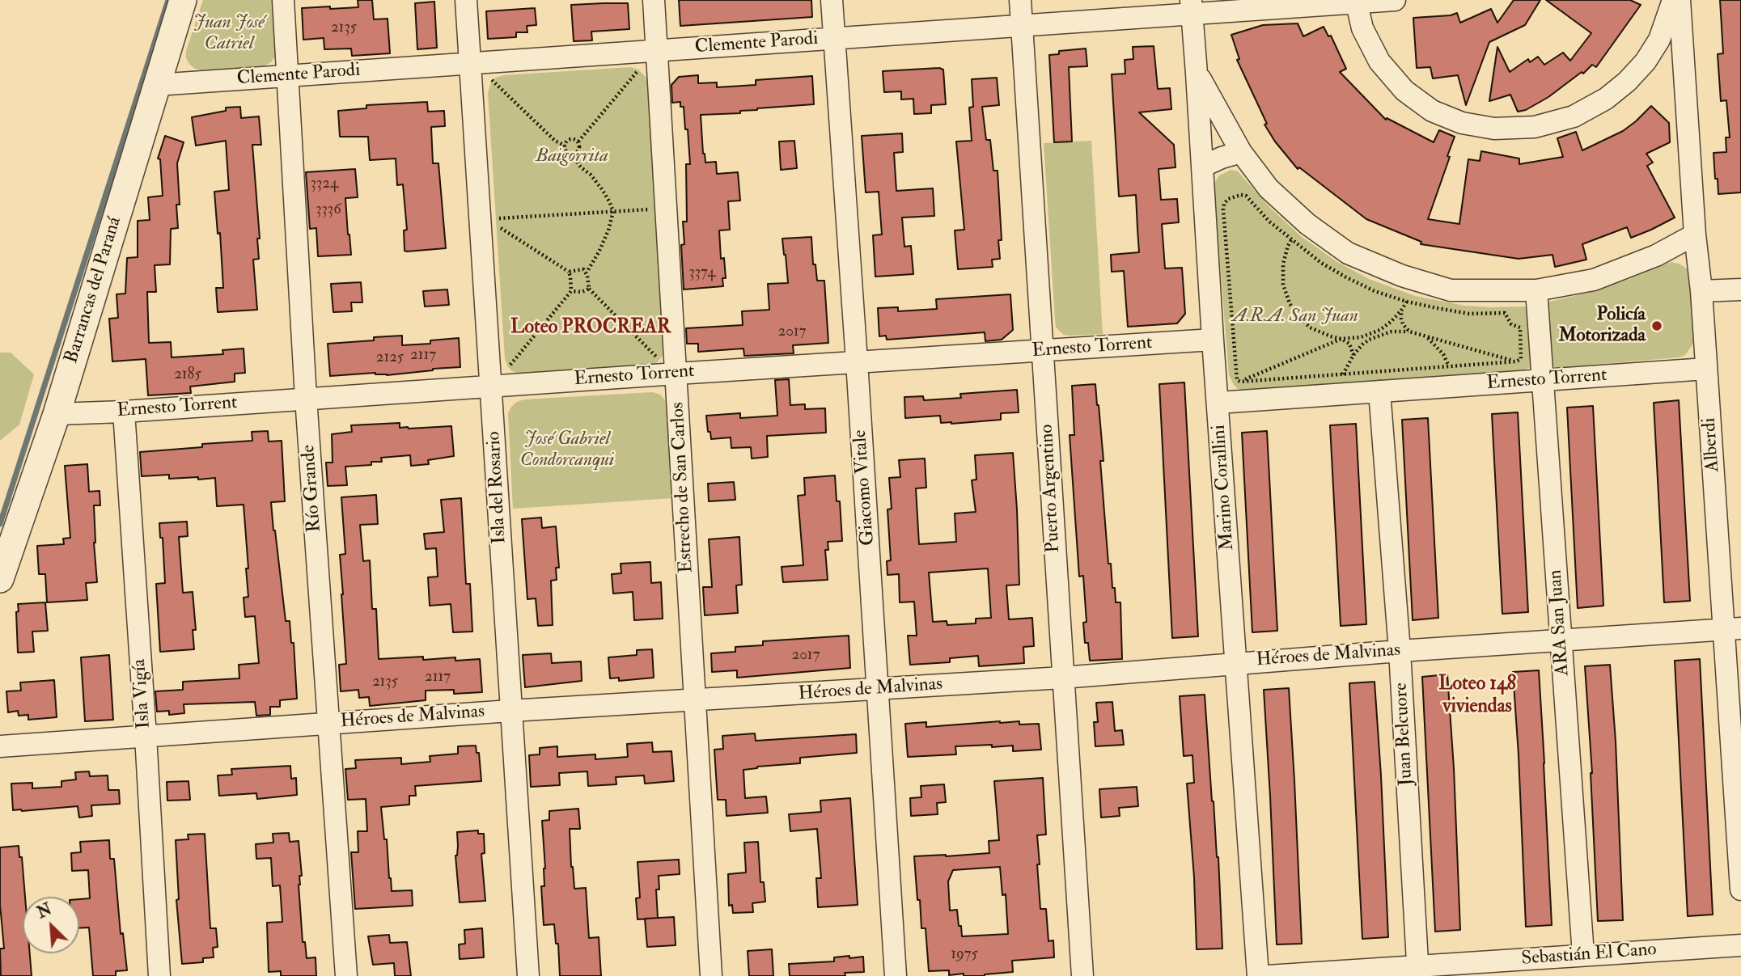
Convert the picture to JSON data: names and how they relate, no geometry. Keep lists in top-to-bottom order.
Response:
{
  "streets": {
    "street": [
      "Clemente Parodi",
      "Barrancas del Paraná",
      "Ernesto Torrent",
      "Alberdi",
      "Isla del Rosario",
      "Estrecho de San Carlos",
      "Giacomo Vitale",
      "Marino Corallini",
      "Río Grande",
      "Puerto Argentino",
      "ARA San Juan",
      "Héroes de Malvinas",
      "Isla Vigía",
      "Juan Belcuore",
      "Sebastián El Cano"
    ]
  },
  "crossings": [
    ["Clemente Parodi", "Barrancas del Paraná"],
    ["Clemente Parodi", "Isla del Rosario"],
    ["Clemente Parodi", "Estrecho de San Carlos"],
    ["Clemente Parodi", "Giacomo Vitale"],
    ["Clemente Parodi", "Marino Corallini"],
    ["Clemente Parodi", "Río Grande"],
    ["Clemente Parodi", "Puerto Argentino"],
    ["Barrancas del Paraná", "Ernesto Torrent"],
    ["Ernesto Torrent", "Alberdi"],
    ["Ernesto Torrent", "Isla del Rosario"],
    ["Ernesto Torrent", "Estrecho de San Carlos"],
    ["Ernesto Torrent", "Giacomo Vitale"],
    ["Ernesto Torrent", "Marino Corallini"],
    ["Ernesto Torrent", "Río Grande"],
    ["Ernesto Torrent", "Puerto Argentino"],
    ["Ernesto Torrent", "ARA San Juan"],
    ["Ernesto Torrent", "Isla Vigía"],
    ["Ernesto Torrent", "Juan Belcuore"],
    ["Alberdi", "Héroes de Malvinas"],
    ["Isla del Rosario", "Héroes de Malvinas"],
    ["Estrecho de San Carlos", "Héroes de Malvinas"],
    ["Giacomo Vitale", "Héroes de Malvinas"],
    ["Marino Corallini", "Héroes de Malvinas"],
    ["Río Grande", "Héroes de Malvinas"],
    ["Puerto Argentino", "Héroes de Malvinas"],
    ["ARA San Juan", "Héroes de Malvinas"],
    ["ARA San Juan", "Sebastián El Cano"],
    ["Héroes de Malvinas", "Isla Vigía"],
    ["Héroes de Malvinas", "Juan Belcuore"],
    ["Juan Belcuore", "Sebastián El Cano"]
  ],
  "districts": ["Loteo PROCREAR", "Loteo 148 viviendas"],
  "parks": [
    "Juan José Catriel",
    "Baigorrita",
    "A.R.A. San Juan",
    "José Gabriel Condorcanqui"
  ],
  "places": ["Policía Motorizada"],
  "house_numbers": [
    "2135",
    "3324",
    "3336",
    "3374",
    "2017",
    "2117",
    "2125",
    "2185",
    "2017",
    "2117",
    "2135",
    "1975"
  ],
  "north": "top left"
}
